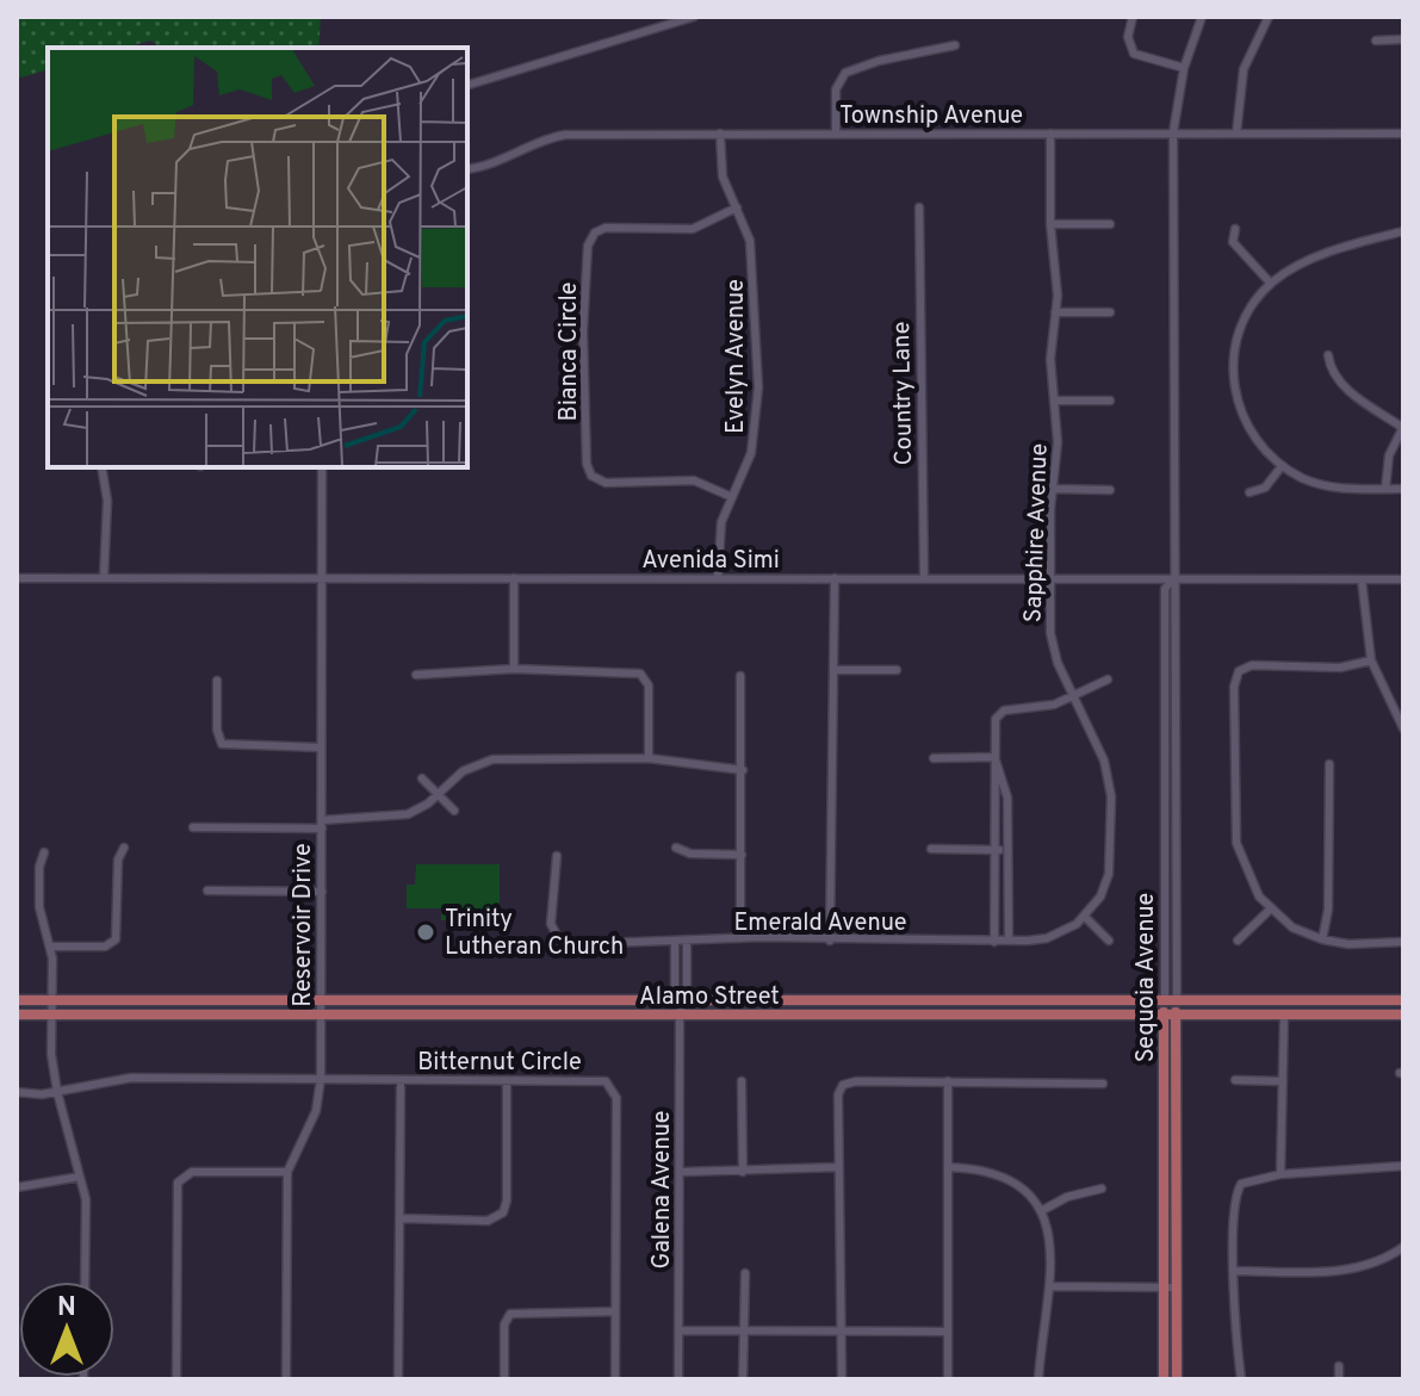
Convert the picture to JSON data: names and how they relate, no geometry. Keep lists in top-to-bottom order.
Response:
{
  "streets": {
    "main road": ["Sequoia Avenue", "Alamo Street"],
    "street": [
      "Township Avenue",
      "Bianca Circle",
      "Evelyn Avenue",
      "Country Lane",
      "Sapphire Avenue",
      "Avenida Simi",
      "Emerald Avenue",
      "Reservoir Drive",
      "Bitternut Circle",
      "Galena Avenue"
    ]
  },
  "crossings": [
    ["Township Avenue", "Evelyn Avenue"],
    ["Township Avenue", "Sapphire Avenue"],
    ["Township Avenue", "Sequoia Avenue"],
    ["Bianca Circle", "Evelyn Avenue"],
    ["Evelyn Avenue", "Avenida Simi"],
    ["Country Lane", "Avenida Simi"],
    ["Sapphire Avenue", "Avenida Simi"],
    ["Sapphire Avenue", "Emerald Avenue"],
    ["Avenida Simi", "Reservoir Drive"],
    ["Avenida Simi", "Sequoia Avenue"],
    ["Emerald Avenue", "Galena Avenue"],
    ["Reservoir Drive", "Alamo Street"],
    ["Reservoir Drive", "Bitternut Circle"],
    ["Sequoia Avenue", "Alamo Street"],
    ["Alamo Street", "Galena Avenue"]
  ],
  "places": ["Trinity Lutheran Church"],
  "north": "top"
}
